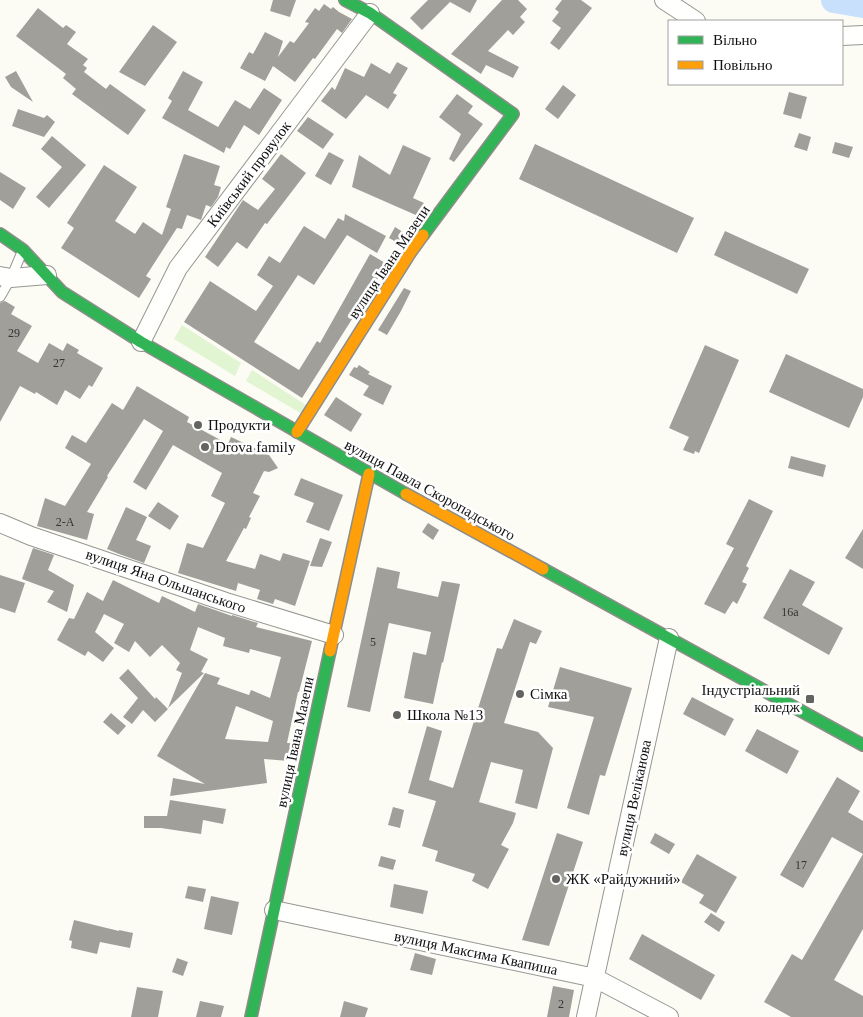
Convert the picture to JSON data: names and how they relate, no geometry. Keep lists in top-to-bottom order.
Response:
{
  "streets": {
    "street": [
      "Київський провулок",
      "вулиця Івана Мазепи",
      "вулиця Павла Скоропадського",
      "вулиця Яна Ольшанського",
      "вулиця Веліканова",
      "вулиця Максима Квапиша"
    ]
  },
  "crossings": [
    ["Київський провулок", "вулиця Івана Мазепи"],
    ["Київський провулок", "вулиця Павла Скоропадського"],
    ["вулиця Івана Мазепи", "вулиця Павла Скоропадського"],
    ["вулиця Івана Мазепи", "вулиця Яна Ольшанського"],
    ["вулиця Івана Мазепи", "вулиця Максима Квапиша"],
    ["вулиця Павла Скоропадського", "вулиця Веліканова"],
    ["вулиця Веліканова", "вулиця Максима Квапиша"]
  ],
  "places": {
    "other": [
      "Продукти",
      "Drova family",
      "Сімка",
      "Школа №13",
      "ЖК «Райдужний»"
    ],
    "transit": ["Індустріальний коледж"]
  },
  "house_numbers": [
    "29",
    "27",
    "2-А",
    "16а",
    "5",
    "17",
    "2"
  ],
  "legend": ["Вільно", "Повільно"]
}
